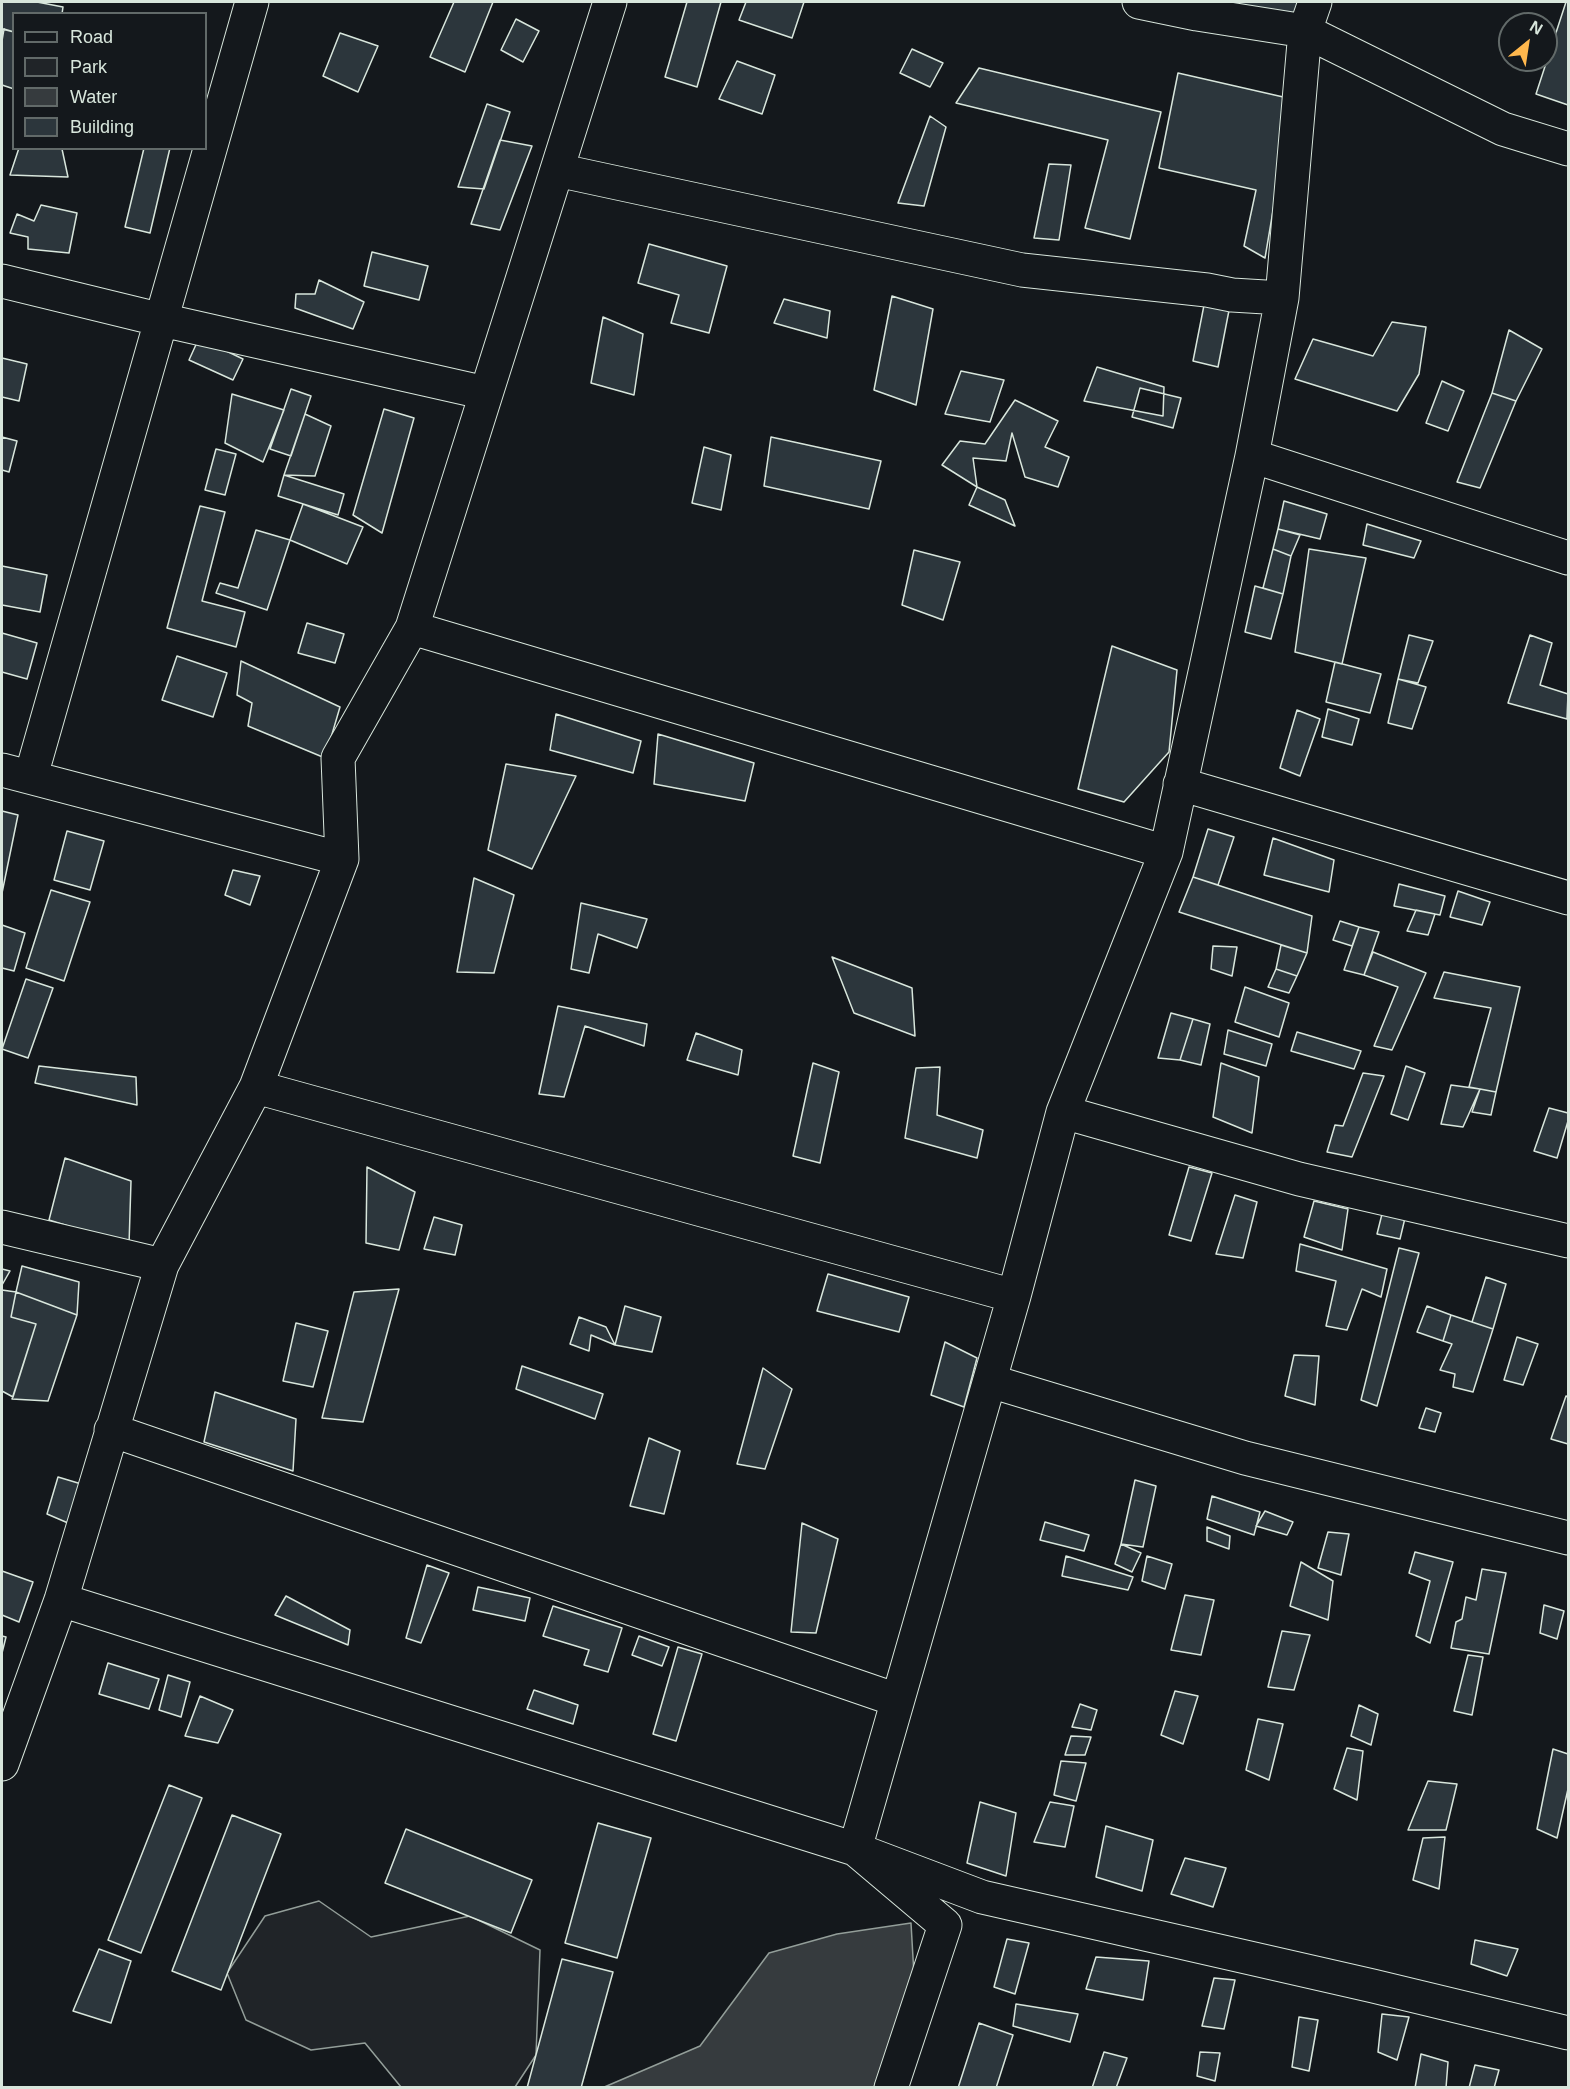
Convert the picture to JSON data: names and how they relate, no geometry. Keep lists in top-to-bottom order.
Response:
{
  "legend": [
    "Road",
    "Park",
    "Water",
    "Building"
  ],
  "north": "top right"
}
